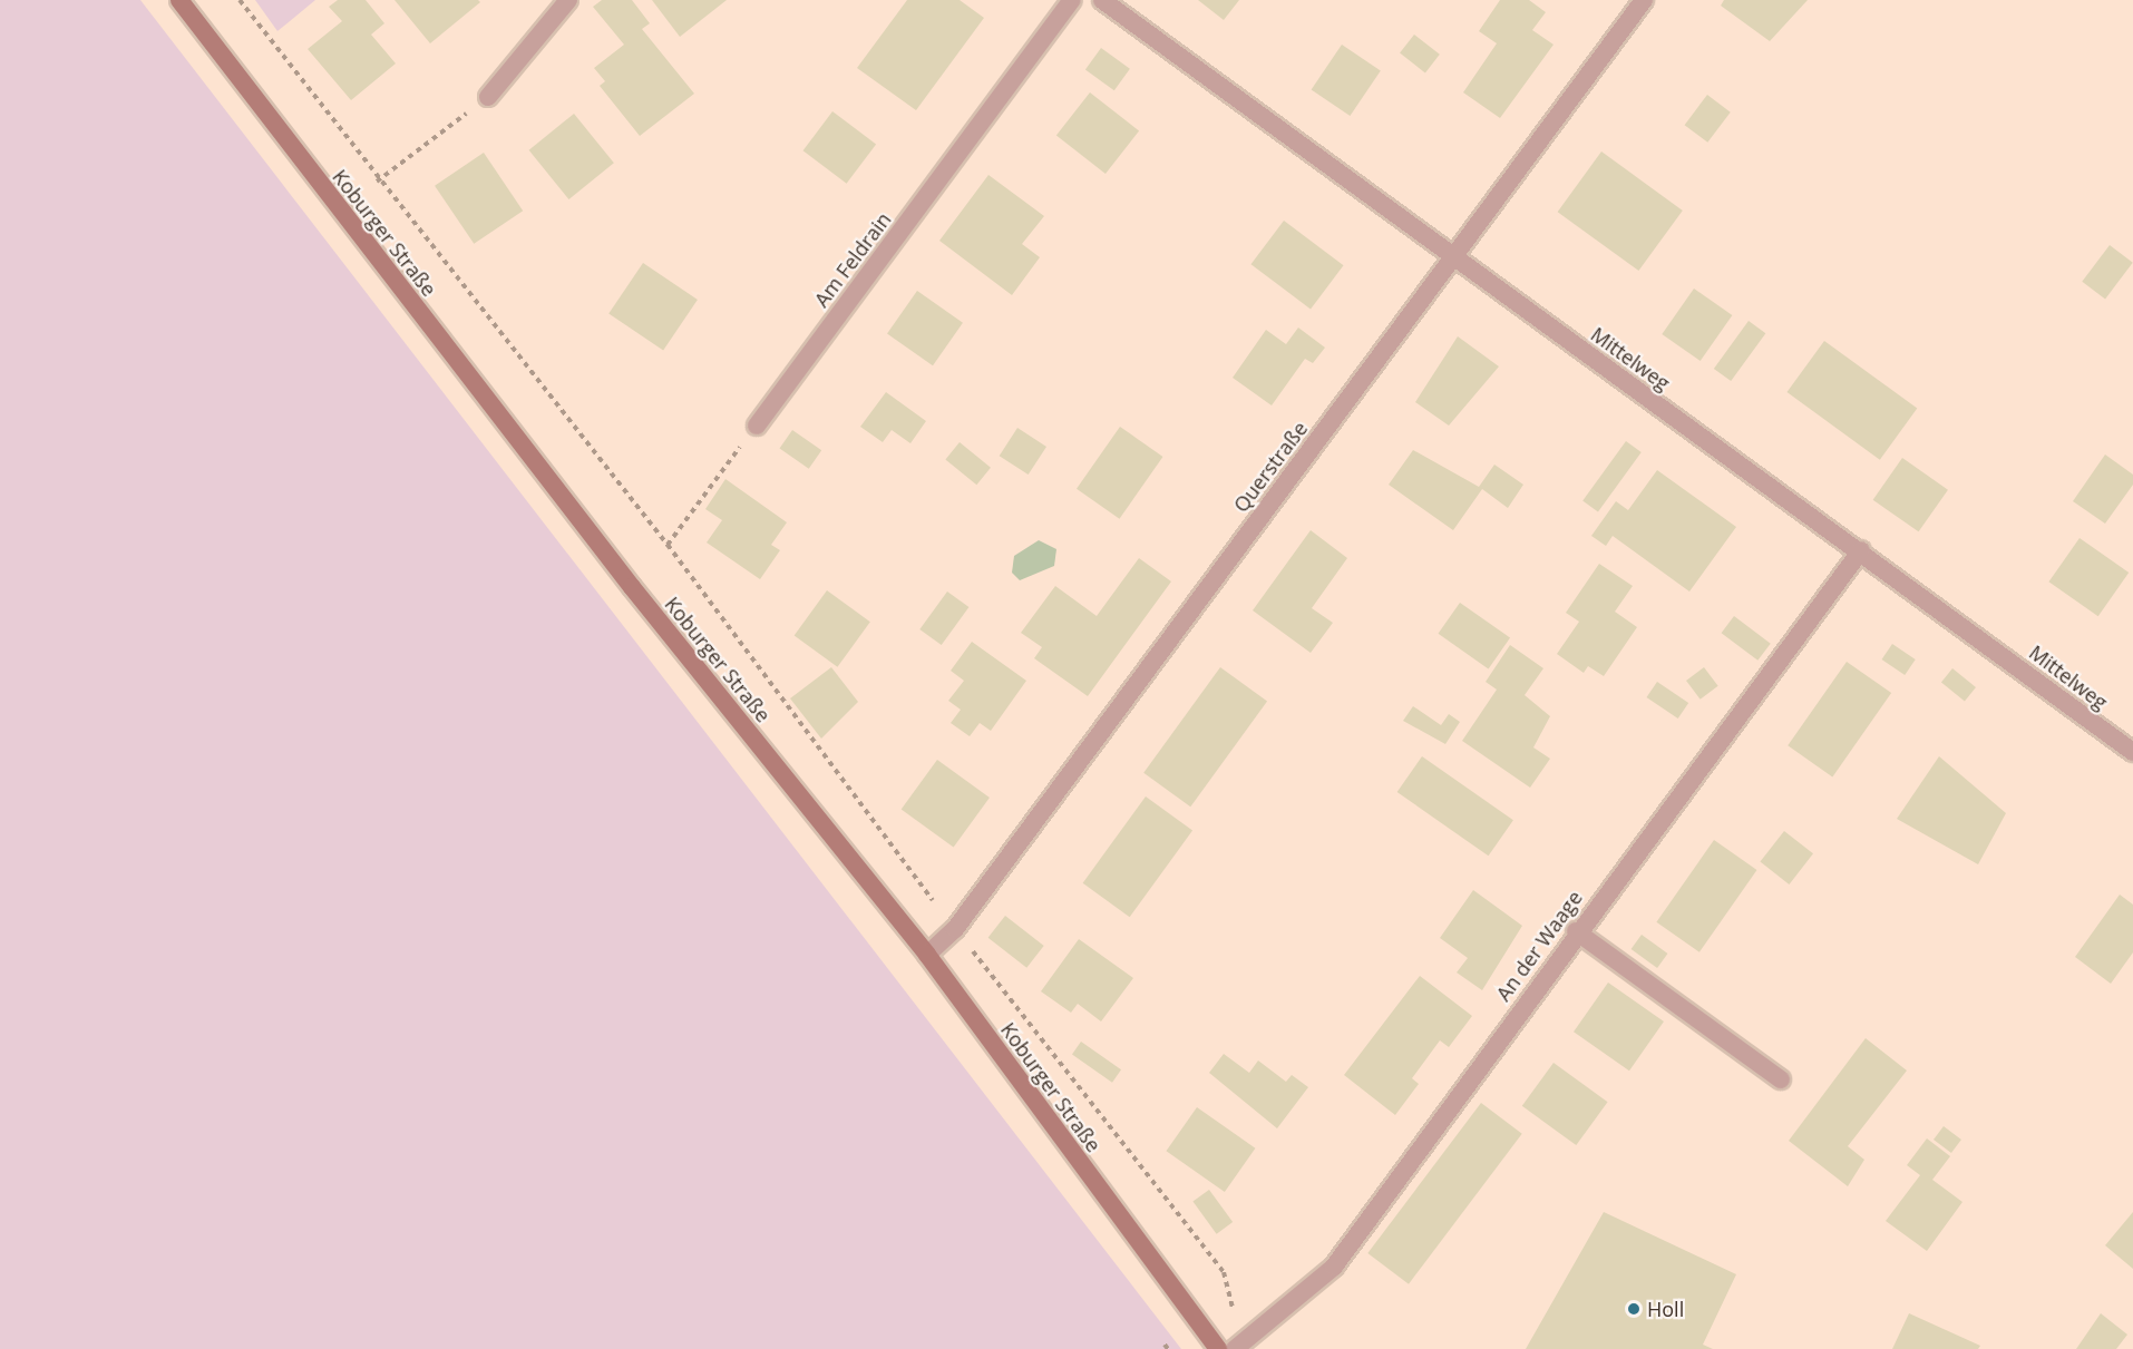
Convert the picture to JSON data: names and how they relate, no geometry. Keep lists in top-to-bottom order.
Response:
{
  "streets": {
    "main road": ["Koburger Straße"],
    "street": [
      "Am Feldrain",
      "Mittelweg",
      "Querstraße",
      "An der Waage"
    ]
  },
  "crossings": [
    ["Koburger Straße", "Querstraße"],
    ["Mittelweg", "Querstraße"],
    ["Mittelweg", "An der Waage"]
  ],
  "places": ["Holl"]
}
